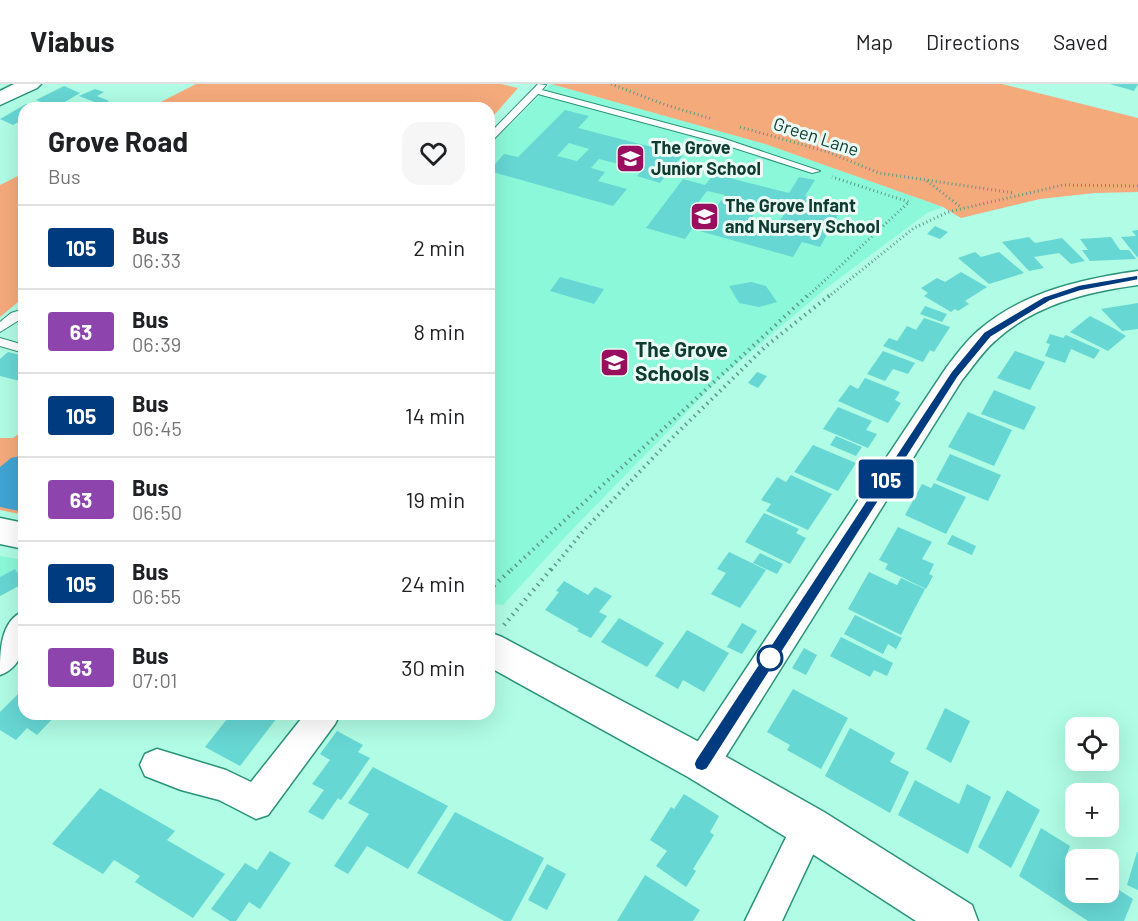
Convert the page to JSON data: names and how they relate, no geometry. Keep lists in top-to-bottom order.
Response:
{
  "streets": {
    "path": ["Green Lane"]
  },
  "places": {
    "school or university": ["The Grove Junior School", "The Grove Infant and Nursery School", "The Grove Schools"]
  },
  "lines": ["bus line 105"],
  "page": {
    "header": "Viabus",
    "nav": ["Map", "Directions", "Saved"],
    "on_map": "105",
    "heading": ["Grove Road", "Bus"],
    "list": [
      {
        "mark": "105",
        "name": "Bus",
        "note": "06:33",
        "value": "2 min"
      },
      {
        "mark": "63",
        "name": "Bus",
        "note": "06:39",
        "value": "8 min"
      },
      {
        "mark": "105",
        "name": "Bus",
        "note": "06:45",
        "value": "14 min"
      },
      {
        "mark": "63",
        "name": "Bus",
        "note": "06:50",
        "value": "19 min"
      },
      {
        "mark": "105",
        "name": "Bus",
        "note": "06:55",
        "value": "24 min"
      },
      {
        "mark": "63",
        "name": "Bus",
        "note": "07:01",
        "value": "30 min"
      }
    ],
    "map_buttons": ["+", "−"]
  }
}
